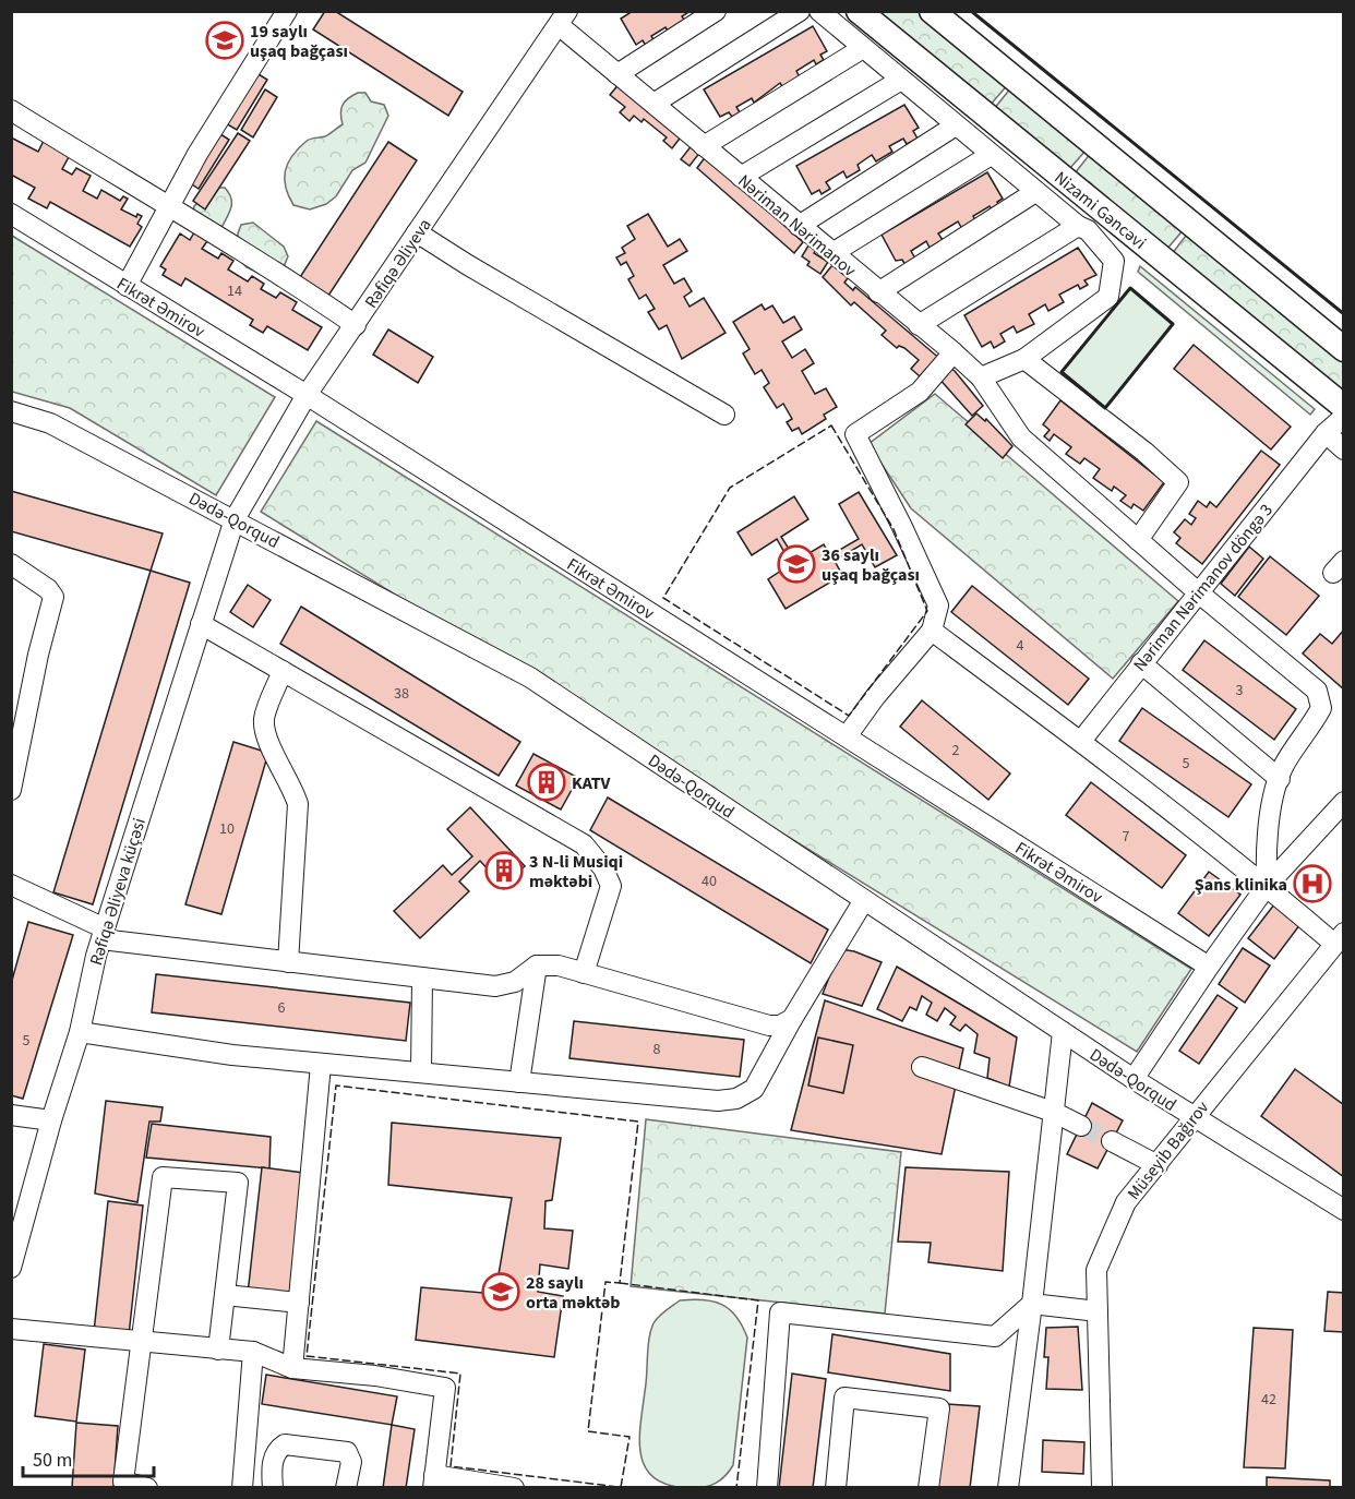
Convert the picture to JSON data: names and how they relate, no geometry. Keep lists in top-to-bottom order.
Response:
{
  "streets": {
    "main road": ["Nizami Gəncəvi"],
    "street": [
      "Nəriman Nərimanov",
      "Rəfiqə Əliyeva",
      "Fikrət Əmirov",
      "Dədə-Qorqud",
      "Nəriman Nərimanov döngə 3",
      "Rəfiqə Əliyeva küçəsi",
      "Müseyib Bağırov"
    ]
  },
  "crossings": [
    ["Nəriman Nərimanov", "Rəfiqə Əliyeva"],
    ["Nəriman Nərimanov", "Nəriman Nərimanov döngə 3"],
    ["Rəfiqə Əliyeva", "Fikrət Əmirov"],
    ["Rəfiqə Əliyeva", "Dədə-Qorqud"],
    ["Rəfiqə Əliyeva", "Rəfiqə Əliyeva küçəsi"],
    ["Dədə-Qorqud", "Rəfiqə Əliyeva küçəsi"],
    ["Dədə-Qorqud", "Müseyib Bağırov"]
  ],
  "places": {
    "school or university": ["19 saylı uşaq bağçası", "36 saylı uşaq bağçası", "28 saylı orta məktəb"],
    "building": ["KATV", "3 N-li Musiqi məktəbi"],
    "hospital": ["Şans klinika"]
  },
  "house_numbers": [
    "14",
    "4",
    "3",
    "38",
    "2",
    "5",
    "10",
    "7",
    "40",
    "6",
    "5",
    "8",
    "42"
  ],
  "scale_bar": "50 m"
}
